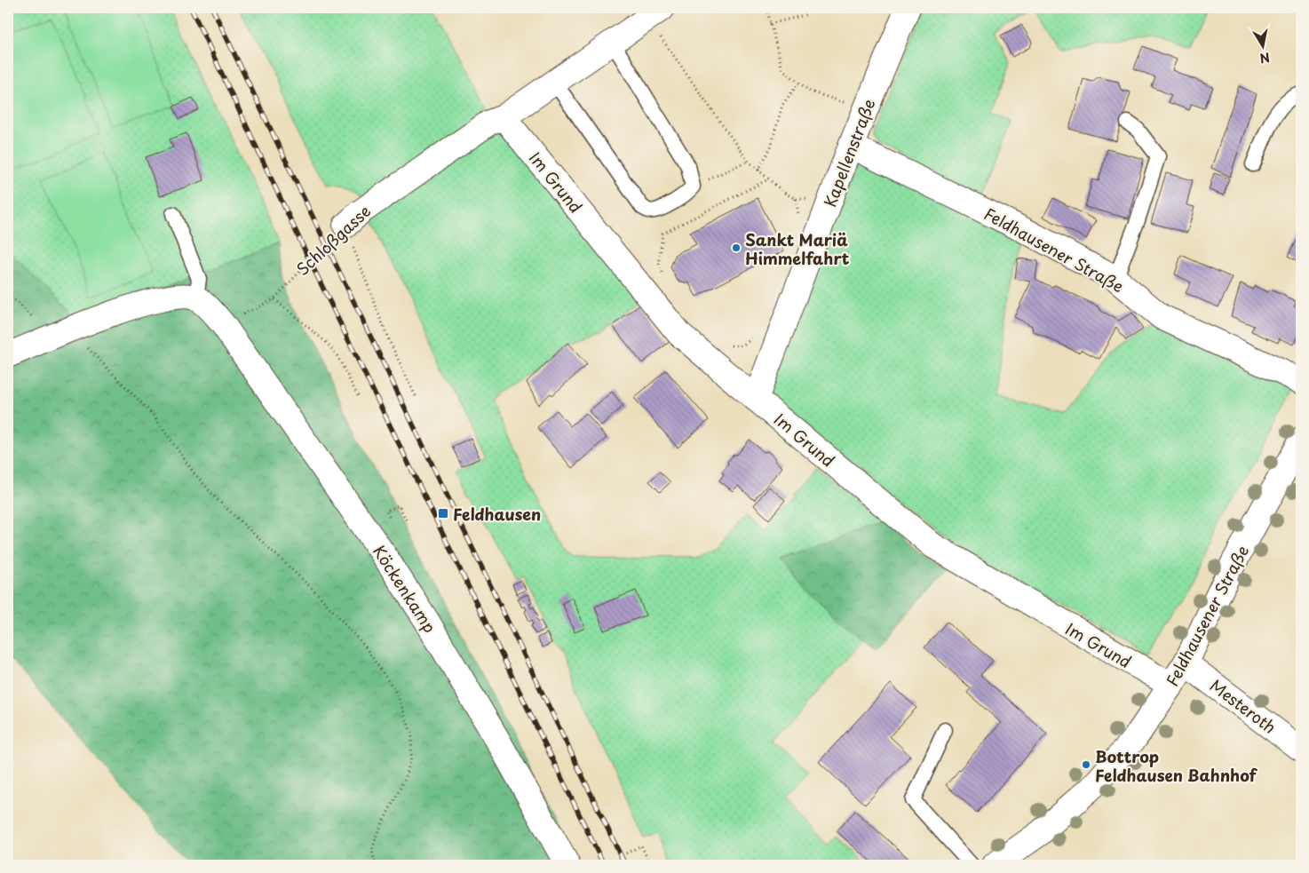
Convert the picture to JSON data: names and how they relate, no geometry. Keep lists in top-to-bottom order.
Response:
{
  "streets": {
    "street": [
      "Kapellenstraße",
      "Im Grund",
      "Schloßgasse",
      "Feldhausener Straße",
      "Köckenkamp",
      "Mesteroth"
    ]
  },
  "crossings": [
    ["Kapellenstraße", "Im Grund"],
    ["Kapellenstraße", "Feldhausener Straße"],
    ["Im Grund", "Schloßgasse"],
    ["Im Grund", "Feldhausener Straße"],
    ["Schloßgasse", "Köckenkamp"],
    ["Feldhausener Straße", "Mesteroth"]
  ],
  "places": {
    "other": ["Sankt Mariä Himmelfahrt", "Bottrop Feldhausen Bahnhof"],
    "transit": ["Feldhausen"]
  },
  "north": "bottom"
}
